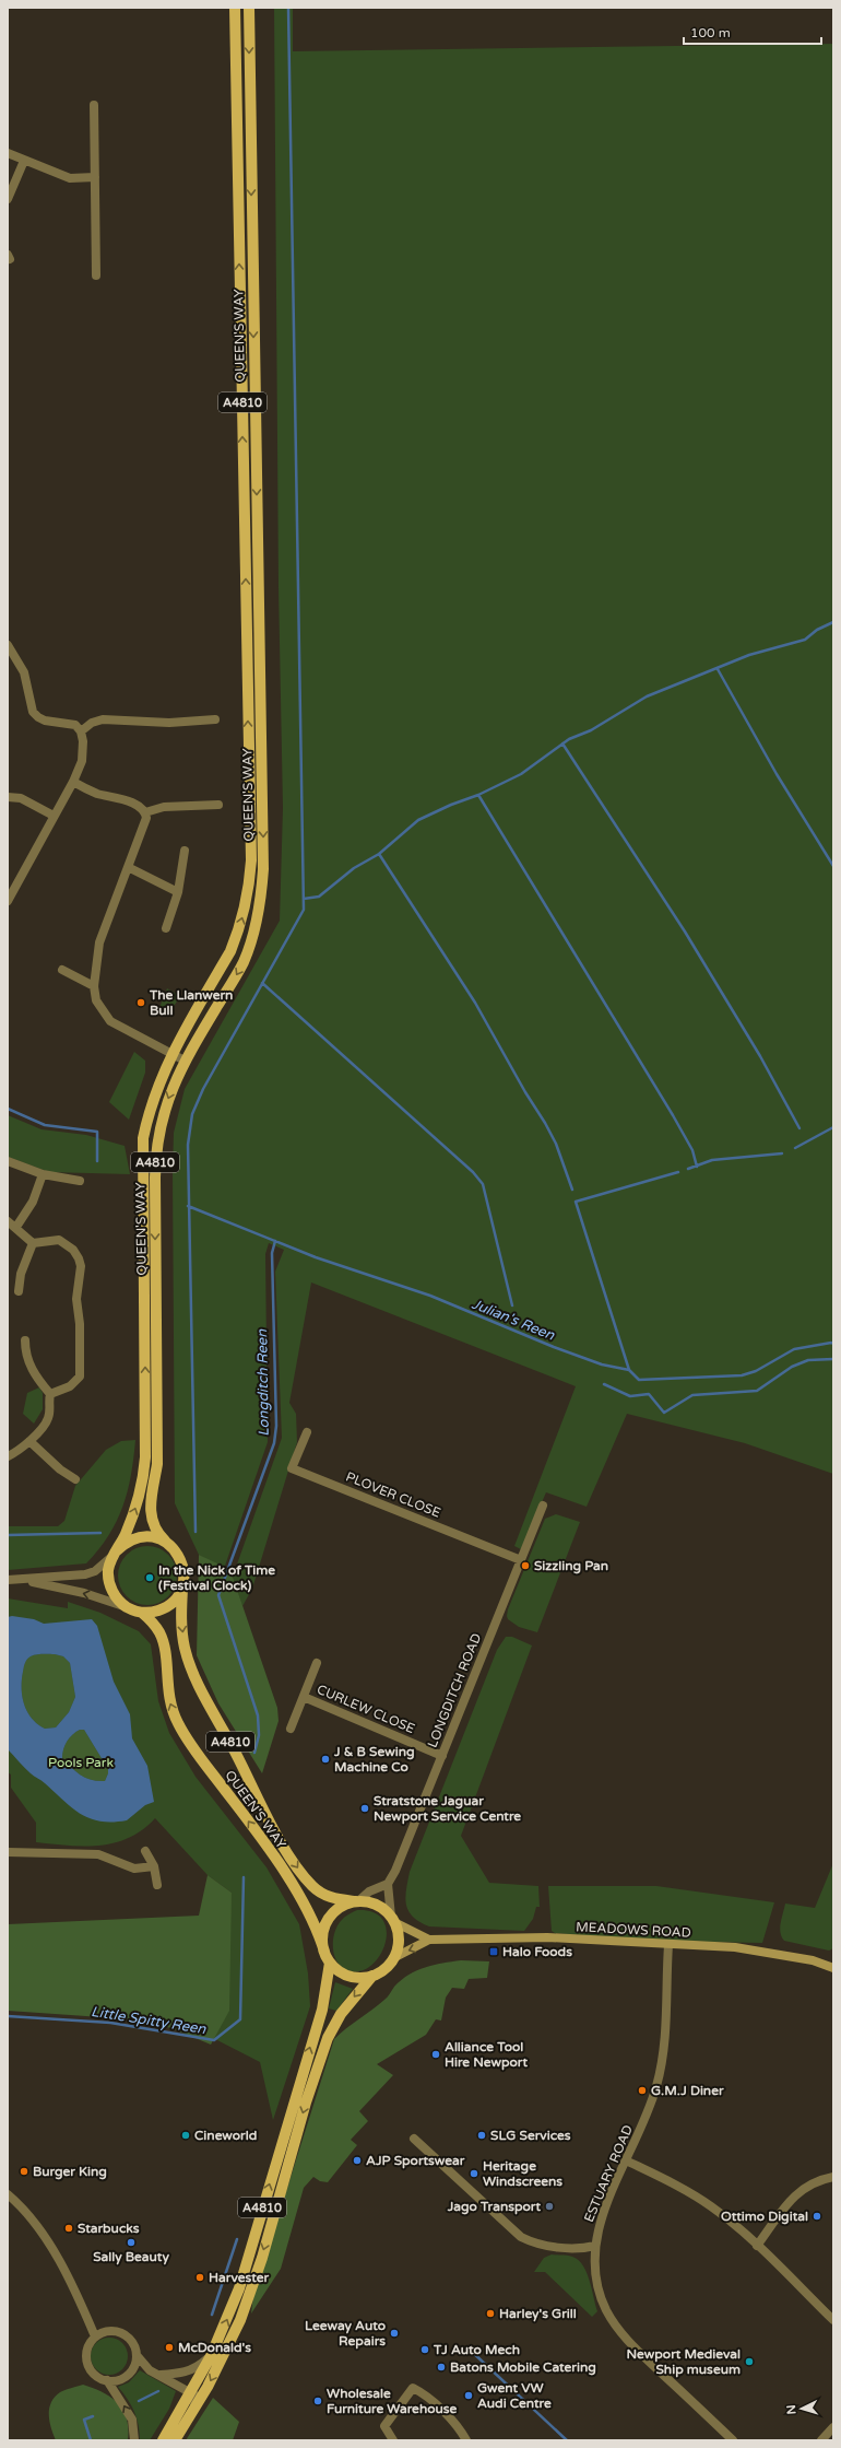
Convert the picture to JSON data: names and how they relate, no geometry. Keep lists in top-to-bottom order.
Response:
{
  "streets": {
    "main road": ["QUEEN'S WAY", "A4810"],
    "street": [
      "PLOVER CLOSE",
      "LONGDITCH ROAD",
      "CURLEW CLOSE",
      "MEADOWS ROAD",
      "ESTUARY ROAD"
    ]
  },
  "crossings": [
    ["QUEEN'S WAY", "A4810"],
    ["QUEEN'S WAY", "MEADOWS ROAD"],
    ["A4810", "MEADOWS ROAD"],
    ["PLOVER CLOSE", "LONGDITCH ROAD"],
    ["LONGDITCH ROAD", "CURLEW CLOSE"],
    ["MEADOWS ROAD", "ESTUARY ROAD"]
  ],
  "water": ["Julian's Reen", "Longditch Reen", "Little Spitty Reen"],
  "parks": ["Pools Park"],
  "places": {
    "other": [
      "The Llanwern Bull",
      "Sizzling Pan",
      "In the Nick of Time (Festival Clock)",
      "J & B Sewing Machine Co",
      "Stratstone Jaguar Newport Service Centre",
      "Alliance Tool Hire Newport",
      "G.M.J Diner",
      "Cineworld",
      "SLG Services",
      "AJP Sportswear",
      "Burger King",
      "Heritage Windscreens",
      "Jago Transport",
      "Ottimo Digital",
      "Starbucks",
      "Sally Beauty",
      "Harvester",
      "Harley's Grill",
      "Leeway Auto Repairs",
      "McDonald's",
      "TJ Auto Mech",
      "Newport Medieval Ship museum",
      "Batons Mobile Catering",
      "Gwent VW Audi Centre",
      "Wholesale Furniture Warehouse"
    ],
    "transit": ["Halo Foods"]
  },
  "scale_bar": "100 m",
  "north": "left"
}
